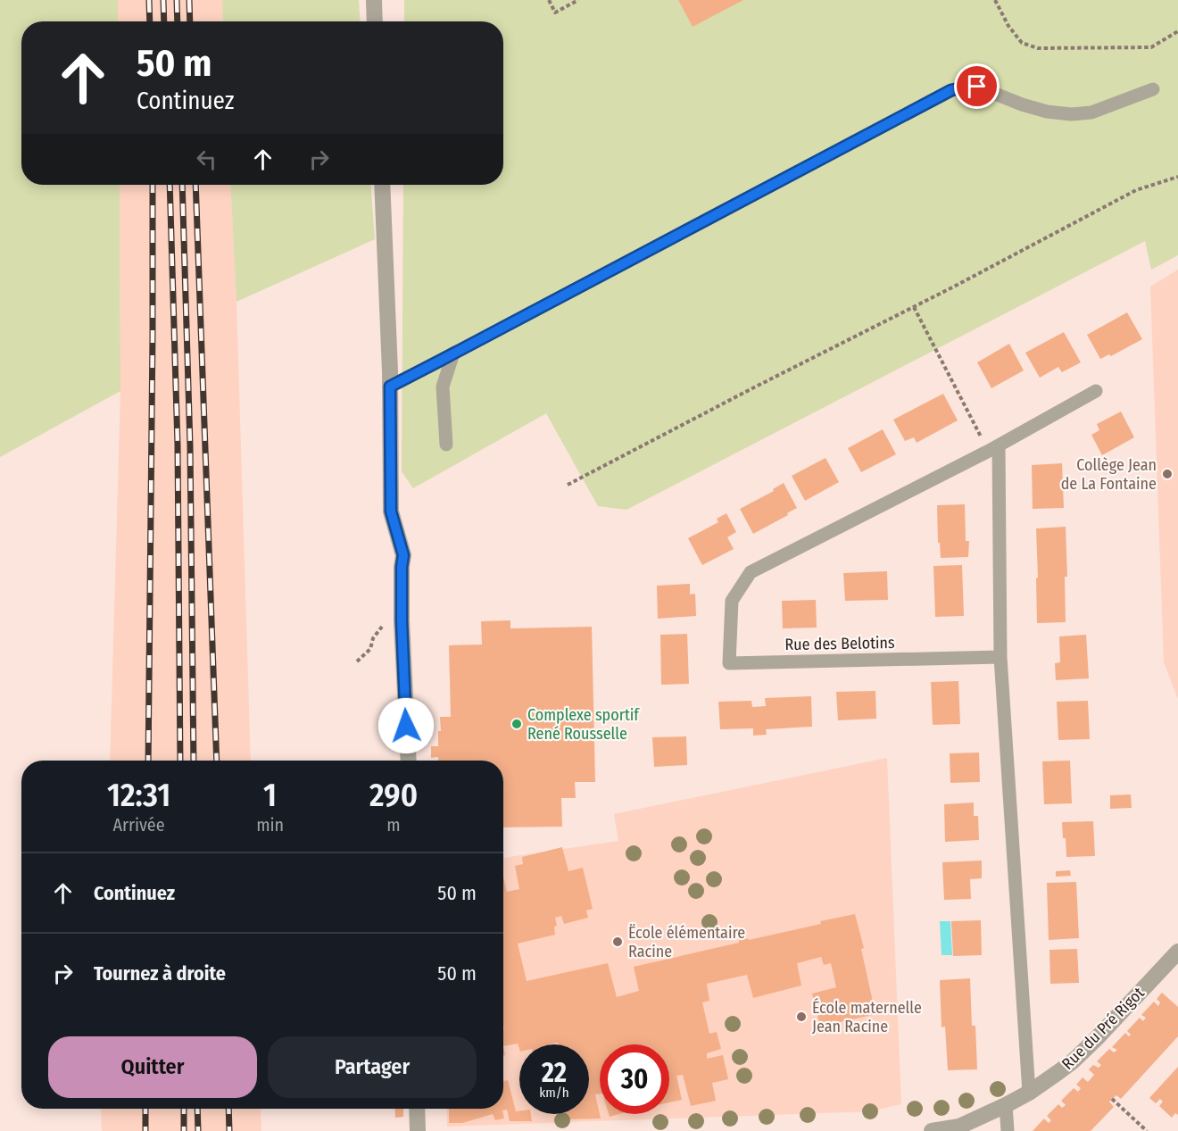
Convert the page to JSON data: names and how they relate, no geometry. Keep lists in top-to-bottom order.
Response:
{
  "streets": {
    "street": ["Rue du Pré Rigot"],
    "lane": ["Rue des Belotins"]
  },
  "places": [
    "Collège Jean de La Fontaine",
    "Complexe sportif René Rousselle",
    "Ëcole élémentaire Racine",
    "École maternelle Jean Racine"
  ],
  "page": {
    "turn": ["50 m", "Continuez"],
    "eta": [
      "12:31",
      "Arrivée",
      "1",
      "min",
      "290",
      "m"
    ],
    "list": [
      {
        "name": "Continuez",
        "value": "50 m"
      },
      {
        "name": "Tournez à droite",
        "value": "50 m"
      }
    ],
    "buttons": ["Quitter", "Partager"],
    "speed": "22 km/h",
    "limit": "30"
  }
}
